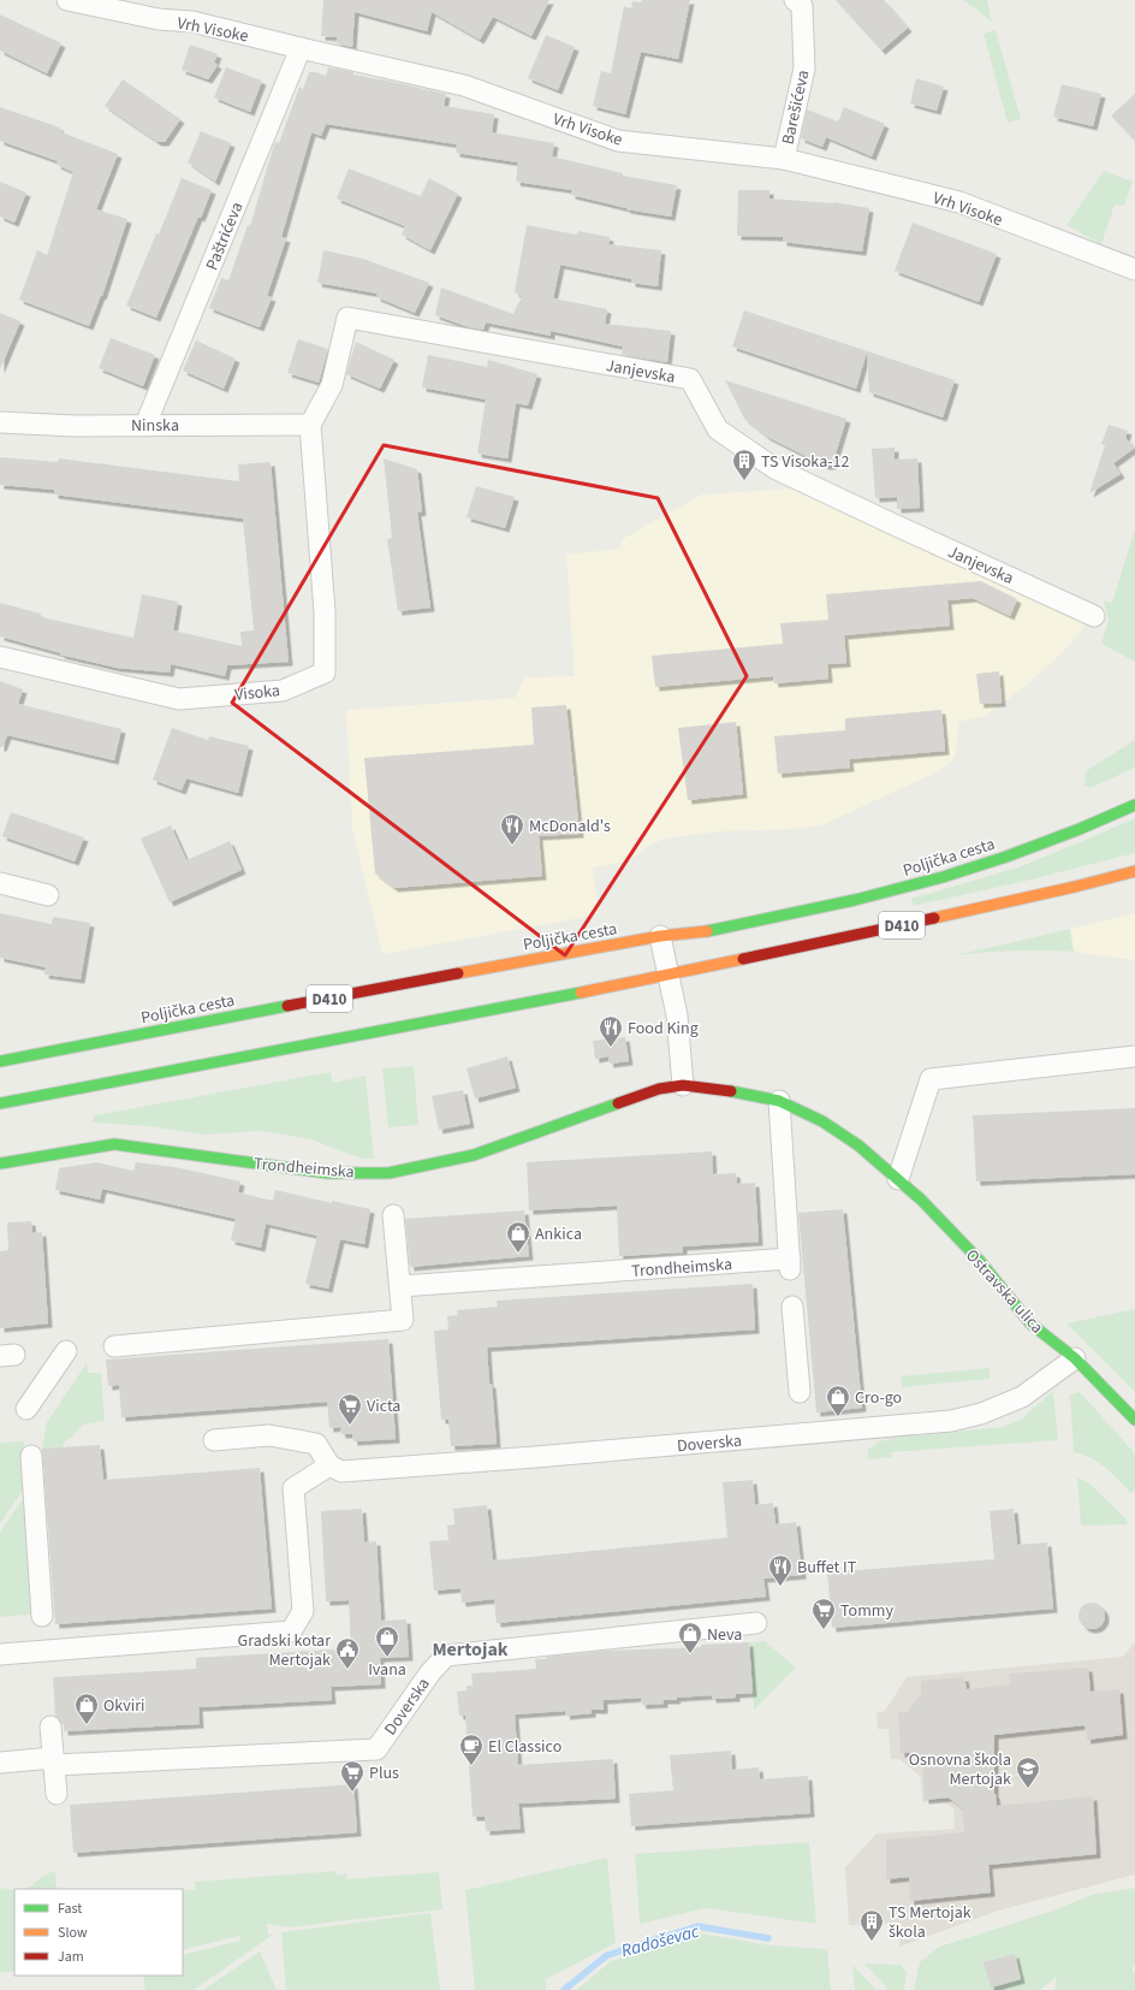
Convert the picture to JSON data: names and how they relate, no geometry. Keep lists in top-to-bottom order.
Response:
{
  "streets": {
    "main road": [
      "Poljička cesta",
      "D410",
      "Trondheimska",
      "Ostravska ulica"
    ],
    "street": [
      "Vrh Visoke",
      "Barešićeva",
      "Paštrićeva",
      "Janjevska",
      "Ninska",
      "Visoka",
      "Doverska"
    ]
  },
  "crossings": [
    ["Vrh Visoke", "Barešićeva"],
    ["Vrh Visoke", "Paštrićeva"],
    ["Paštrićeva", "Ninska"],
    ["Janjevska", "Ninska"],
    ["Janjevska", "Visoka"],
    ["Ninska", "Visoka"],
    ["Trondheimska", "Ostravska ulica"],
    ["Ostravska ulica", "Doverska"]
  ],
  "districts": ["Mertojak"],
  "water": ["Radoševac"],
  "places": {
    "building": ["TS Visoka-12", "TS Mertojak škola"],
    "restaurant": ["McDonald's", "Food King", "Buffet IT"],
    "shop": [
      "Ankica",
      "Cro-go",
      "Neva",
      "Ivana",
      "Okviri"
    ],
    "supermarket": ["Victa", "Tommy", "Plus"],
    "public building": ["Gradski kotar Mertojak"],
    "cafe": ["El Classico"],
    "school or university": ["Osnovna škola Mertojak"]
  },
  "legend": ["Fast", "Slow", "Jam"]
}
